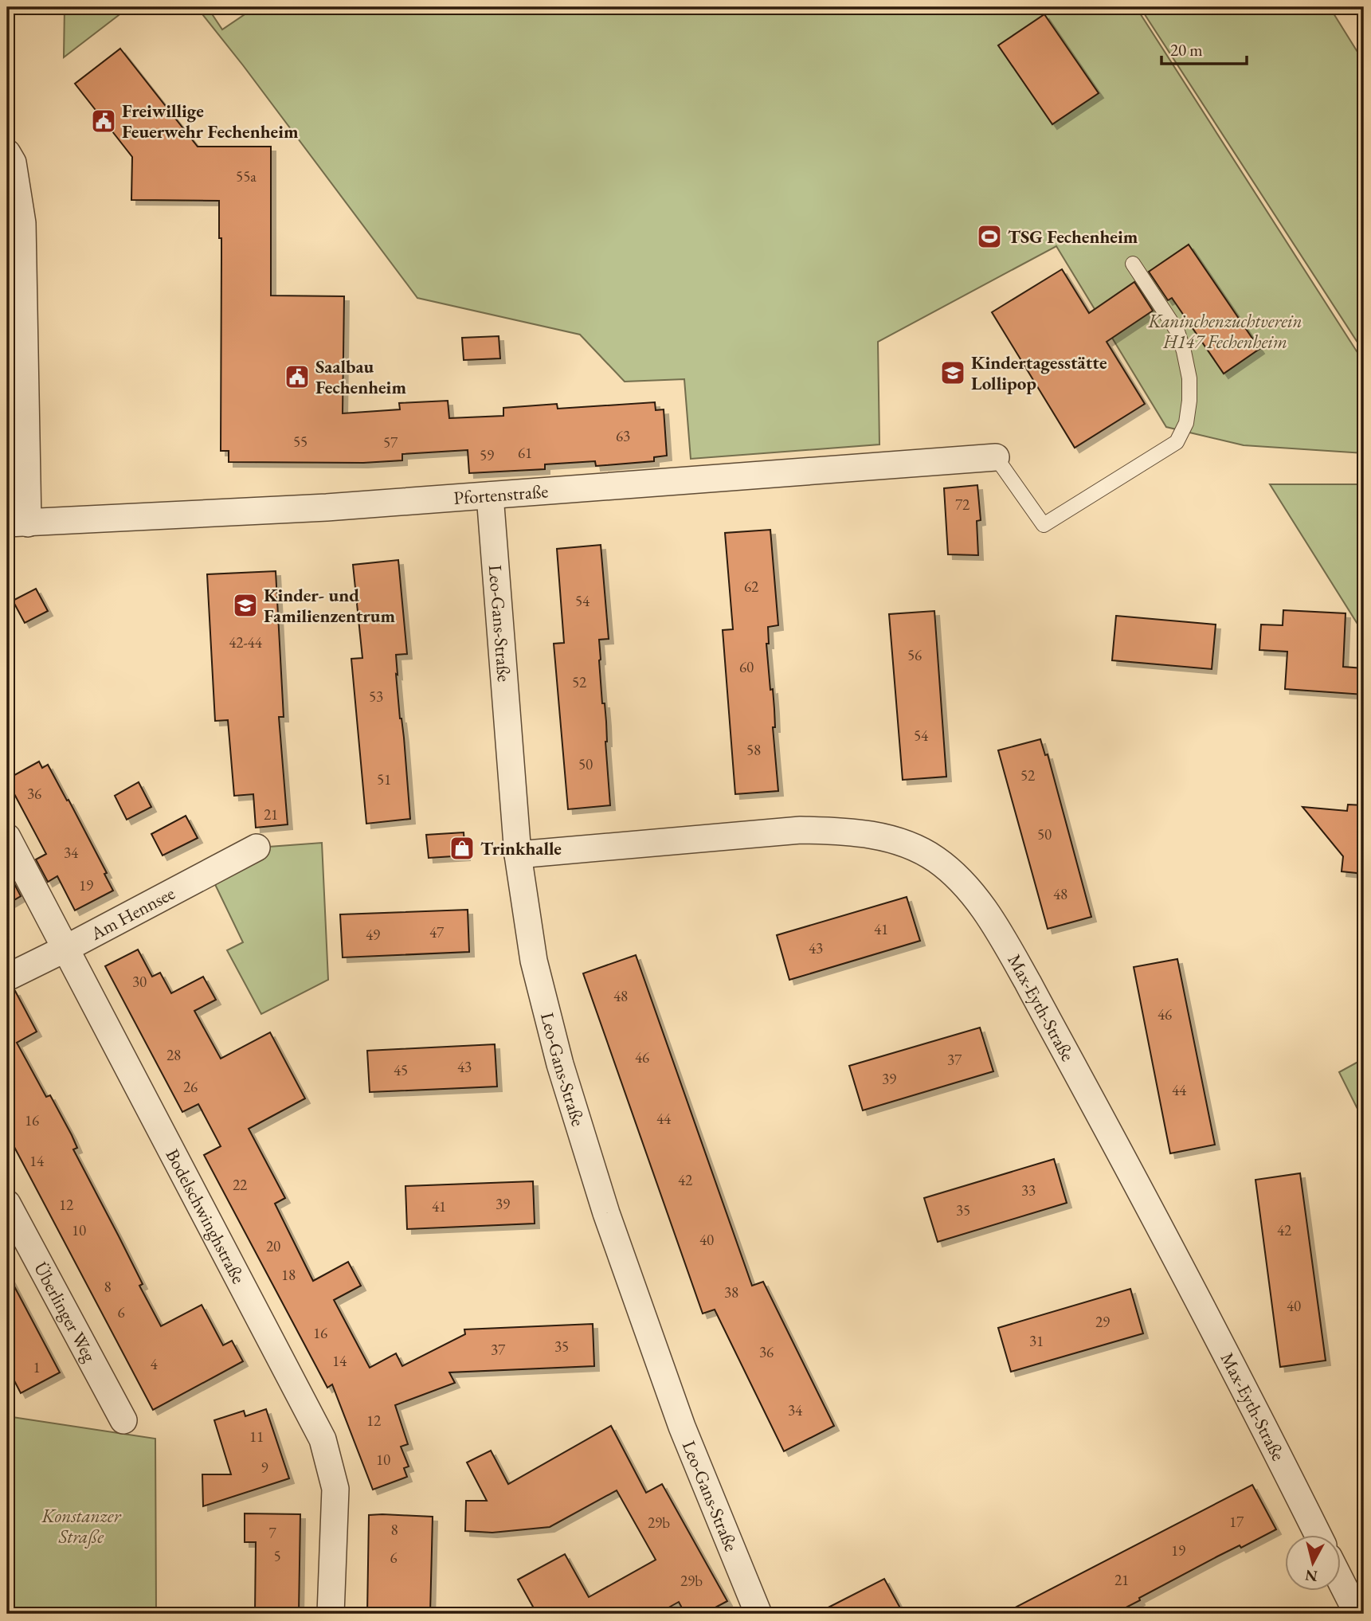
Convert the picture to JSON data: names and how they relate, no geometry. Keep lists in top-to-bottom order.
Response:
{
  "streets": {
    "street": [
      "Pfortenstraße",
      "Leo-Gans-Straße",
      "Am Hennsee",
      "Max-Eyth-Straße",
      "Bodelschwinghstraße",
      "Überlinger Weg"
    ]
  },
  "crossings": [
    ["Pfortenstraße", "Leo-Gans-Straße"],
    ["Leo-Gans-Straße", "Max-Eyth-Straße"],
    ["Am Hennsee", "Bodelschwinghstraße"]
  ],
  "parks": ["Kaninchenzuchtverein H147 Fechenheim", "Konstanzer Straße"],
  "places": {
    "public building": ["Freiwillige Feuerwehr Fechenheim", "Saalbau Fechenheim"],
    "sports": ["TSG Fechenheim"],
    "school or university": ["Kindertagesstätte Lollipop", "Kinder- und Familienzentrum"],
    "shop": ["Trinkhalle"]
  },
  "house_numbers": [
    "55a",
    "63",
    "55",
    "57",
    "61",
    "59",
    "72",
    "62",
    "54",
    "42-44",
    "56",
    "60",
    "52",
    "53",
    "54",
    "58",
    "50",
    "52",
    "51",
    "36",
    "21",
    "50",
    "34",
    "19",
    "48",
    "41",
    "47",
    "49",
    "43",
    "30",
    "48",
    "46",
    "28",
    "46",
    "37",
    "43",
    "45",
    "39",
    "26",
    "44",
    "44",
    "16",
    "14",
    "42",
    "22",
    "33",
    "39",
    "12",
    "41",
    "35",
    "10",
    "42",
    "40",
    "20",
    "18",
    "8",
    "38",
    "40",
    "6",
    "29",
    "16",
    "31",
    "35",
    "37",
    "36",
    "14",
    "4",
    "1",
    "34",
    "12",
    "11",
    "10",
    "9",
    "17",
    "29b",
    "8",
    "7",
    "19",
    "5",
    "6",
    "21",
    "29b"
  ],
  "scale_bar": "20 m",
  "north": "bottom"
}
